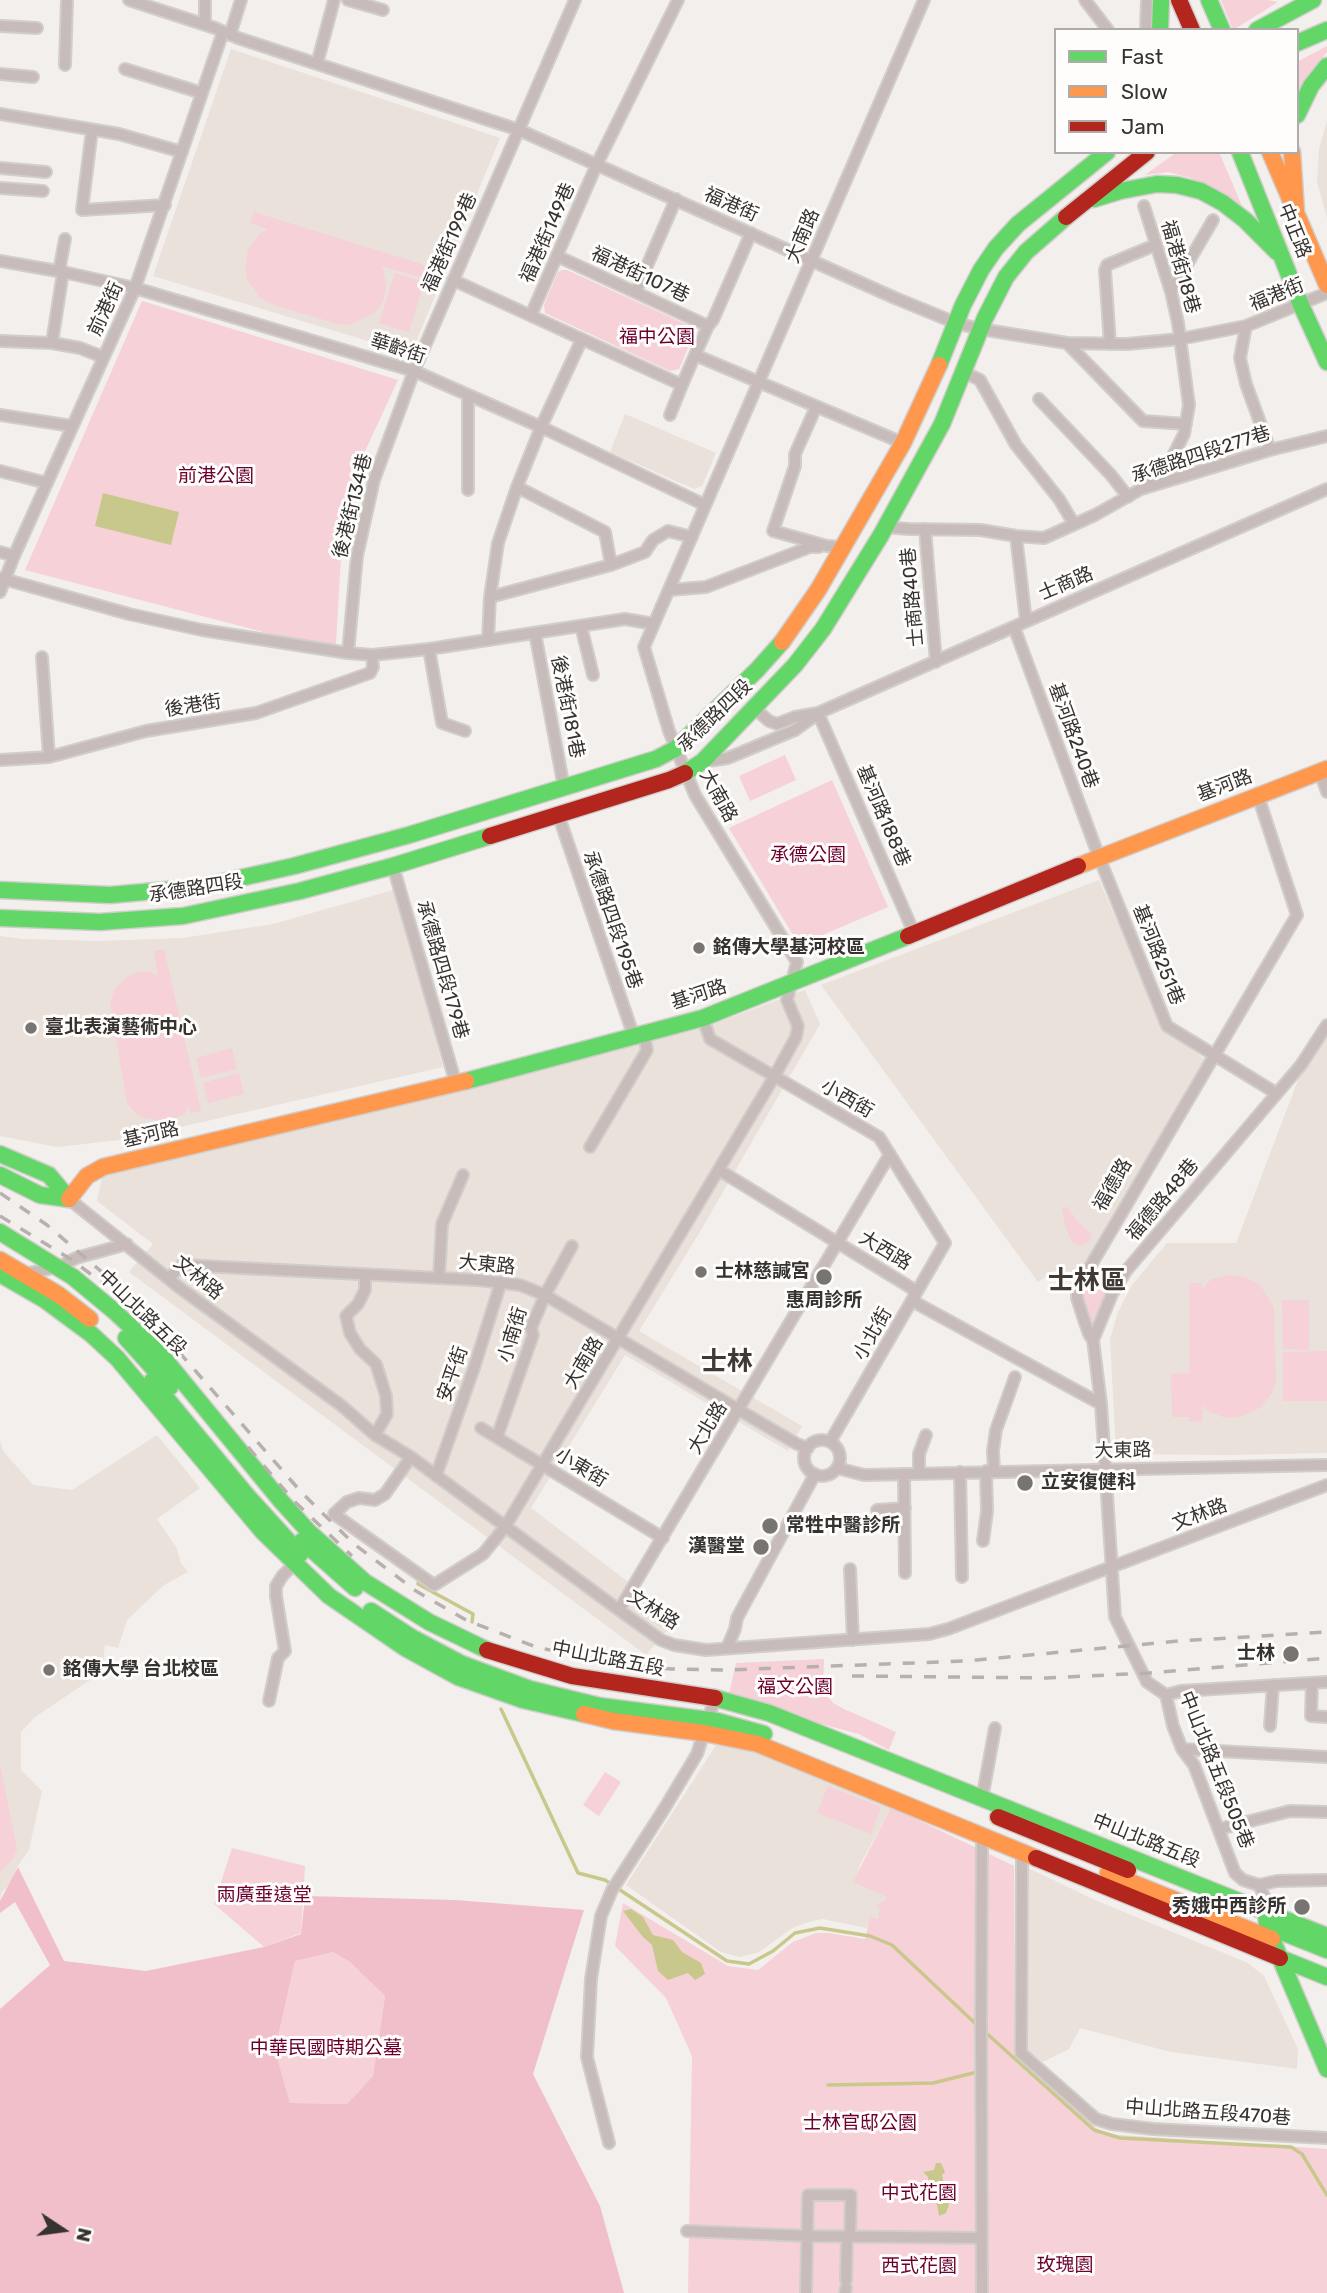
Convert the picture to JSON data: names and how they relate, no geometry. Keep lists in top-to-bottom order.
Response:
{
  "streets": {
    "main road": [
      "中正路",
      "承德路四段",
      "基河路",
      "中山北路五段"
    ],
    "street": [
      "福港街",
      "福港街149巷",
      "大南路",
      "福港街199巷",
      "福港街18巷",
      "福港街107巷",
      "前港街",
      "華齡街",
      "承德路四段277巷",
      "後港街134巷",
      "士商路",
      "士商路40巷",
      "後港街",
      "後港街181巷",
      "基河路240巷",
      "基河路188巷",
      "承德路四段195巷",
      "基河路251巷",
      "承德路四段179巷",
      "小西街",
      "福德路",
      "福德路48巷",
      "大西路",
      "大東路",
      "文林路",
      "小北街",
      "小南街",
      "安平街",
      "大北路",
      "小東街",
      "中山北路五段505巷",
      "中山北路五段470巷"
    ]
  },
  "crossings": [
    ["福港街", "中正路"],
    ["福港街", "福港街149巷"],
    ["福港街", "大南路"],
    ["福港街", "福港街199巷"],
    ["福港街", "福港街18巷"],
    ["福港街", "前港街"],
    ["福港街", "承德路四段"],
    ["福港街149巷", "福港街107巷"],
    ["大南路", "華齡街"],
    ["大南路", "承德路四段"],
    ["大南路", "基河路"],
    ["大南路", "小西街"],
    ["大南路", "大西路"],
    ["大南路", "大東路"],
    ["大南路", "文林路"],
    ["大南路", "小東街"],
    ["福港街199巷", "華齡街"],
    ["福港街199巷", "後港街134巷"],
    ["前港街", "華齡街"],
    ["華齡街", "後港街134巷"],
    ["承德路四段277巷", "士商路40巷"],
    ["承德路四段277巷", "承德路四段"],
    ["士商路", "士商路40巷"],
    ["士商路", "承德路四段"],
    ["士商路", "基河路240巷"],
    ["士商路", "基河路188巷"],
    ["後港街181巷", "承德路四段"],
    ["承德路四段", "承德路四段195巷"],
    ["承德路四段", "承德路四段179巷"],
    ["基河路240巷", "基河路"],
    ["基河路240巷", "基河路251巷"],
    ["基河路", "基河路188巷"],
    ["基河路", "承德路四段195巷"],
    ["基河路", "基河路251巷"],
    ["基河路", "承德路四段179巷"],
    ["基河路", "小西街"],
    ["基河路", "福德路"],
    ["基河路", "文林路"],
    ["基河路251巷", "福德路"],
    ["基河路251巷", "福德路48巷"],
    ["小西街", "小北街"],
    ["小西街", "大北路"],
    ["福德路", "福德路48巷"],
    ["福德路", "大西路"],
    ["福德路", "大東路"],
    ["福德路", "文林路"],
    ["福德路", "中山北路五段505巷"],
    ["大西路", "小北街"],
    ["大西路", "大北路"],
    ["大東路", "文林路"],
    ["大東路", "小北街"],
    ["大東路", "小南街"],
    ["大東路", "安平街"],
    ["大東路", "大北路"],
    ["文林路", "安平街"],
    ["文林路", "大北路"],
    ["中山北路五段", "中山北路五段470巷"],
    ["小南街", "小東街"],
    ["大北路", "小東街"]
  ],
  "districts": ["士林區", "士林"],
  "parks": [
    "福中公園",
    "前港公園",
    "承德公園",
    "福文公園",
    "兩廣垂遠堂",
    "中華民國時期公墓",
    "士林官邸公園",
    "中式花園",
    "玫瑰園",
    "西式花園"
  ],
  "places": [
    "銘傳大學基河校區",
    "臺北表演藝術中心",
    "士林慈諴宮",
    "惠周診所",
    "立安復健科",
    "常牲中醫診所",
    "漢醫堂",
    "士林",
    "銘傳大學 台北校區",
    "秀娥中西診所"
  ],
  "legend": ["Fast", "Slow", "Jam"],
  "north": "right"
}
